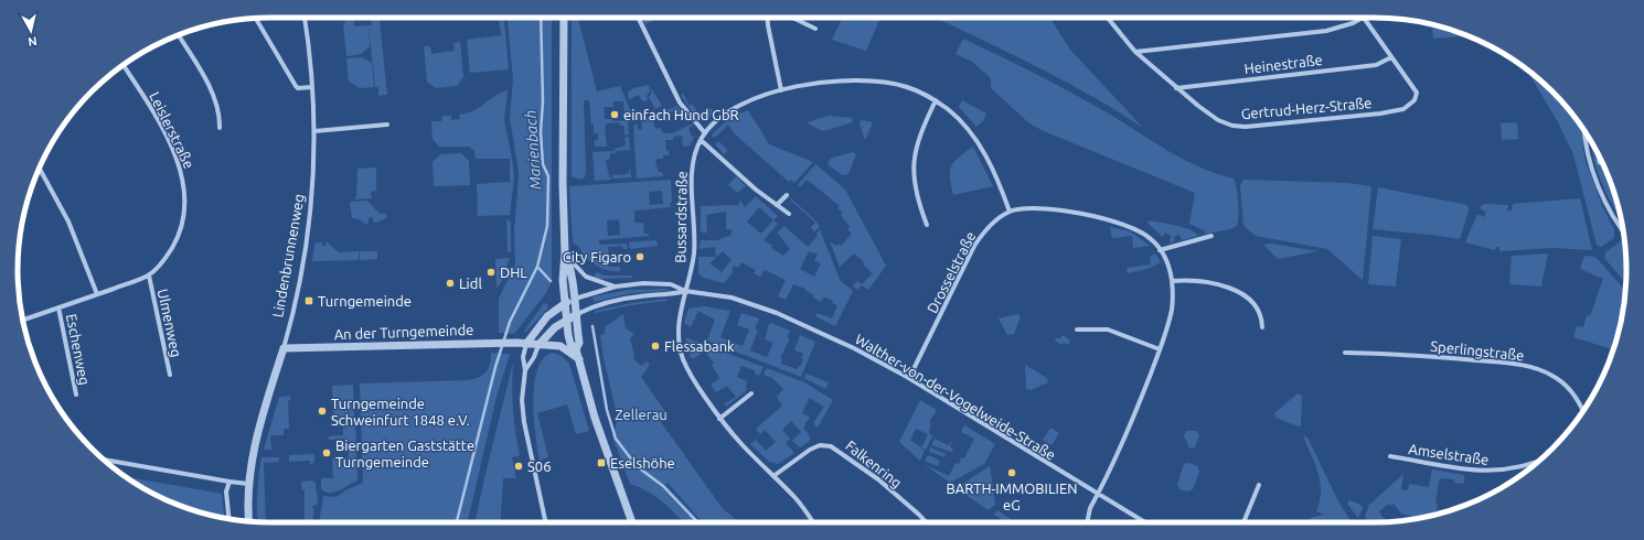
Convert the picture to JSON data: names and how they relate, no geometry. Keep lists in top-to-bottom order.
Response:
{
  "streets": {
    "street": [
      "Heinestraße",
      "Gertrud-Herz-Straße",
      "Leislerstraße",
      "Bussardstraße",
      "Lindenbrunnenweg",
      "Drosselstraße",
      "Ulmenweg",
      "An der Turngemeinde",
      "Eschenweg",
      "Sperlingstraße",
      "Walther-von-der-Vogelweide-Straße",
      "Amselstraße",
      "Falkenring"
    ]
  },
  "crossings": [
    ["Heinestraße", "Gertrud-Herz-Straße"],
    ["Leislerstraße", "Ulmenweg"],
    ["Bussardstraße", "Drosselstraße"],
    ["Bussardstraße", "Walther-von-der-Vogelweide-Straße"],
    ["Lindenbrunnenweg", "An der Turngemeinde"],
    ["Drosselstraße", "Walther-von-der-Vogelweide-Straße"]
  ],
  "water": ["Marienbach"],
  "parks": ["Zellerau"],
  "places": {
    "other": [
      "einfach Hund GbR",
      "City Figaro",
      "DHL",
      "Lidl",
      "Flessabank",
      "Turngemeinde Schweinfurt 1848 e.V.",
      "Biergarten Gaststätte Turngemeinde",
      "S06",
      "BARTH-IMMOBILIEN eG"
    ],
    "transit": ["Turngemeinde", "Eselshöhe"]
  },
  "north": "bottom"
}
